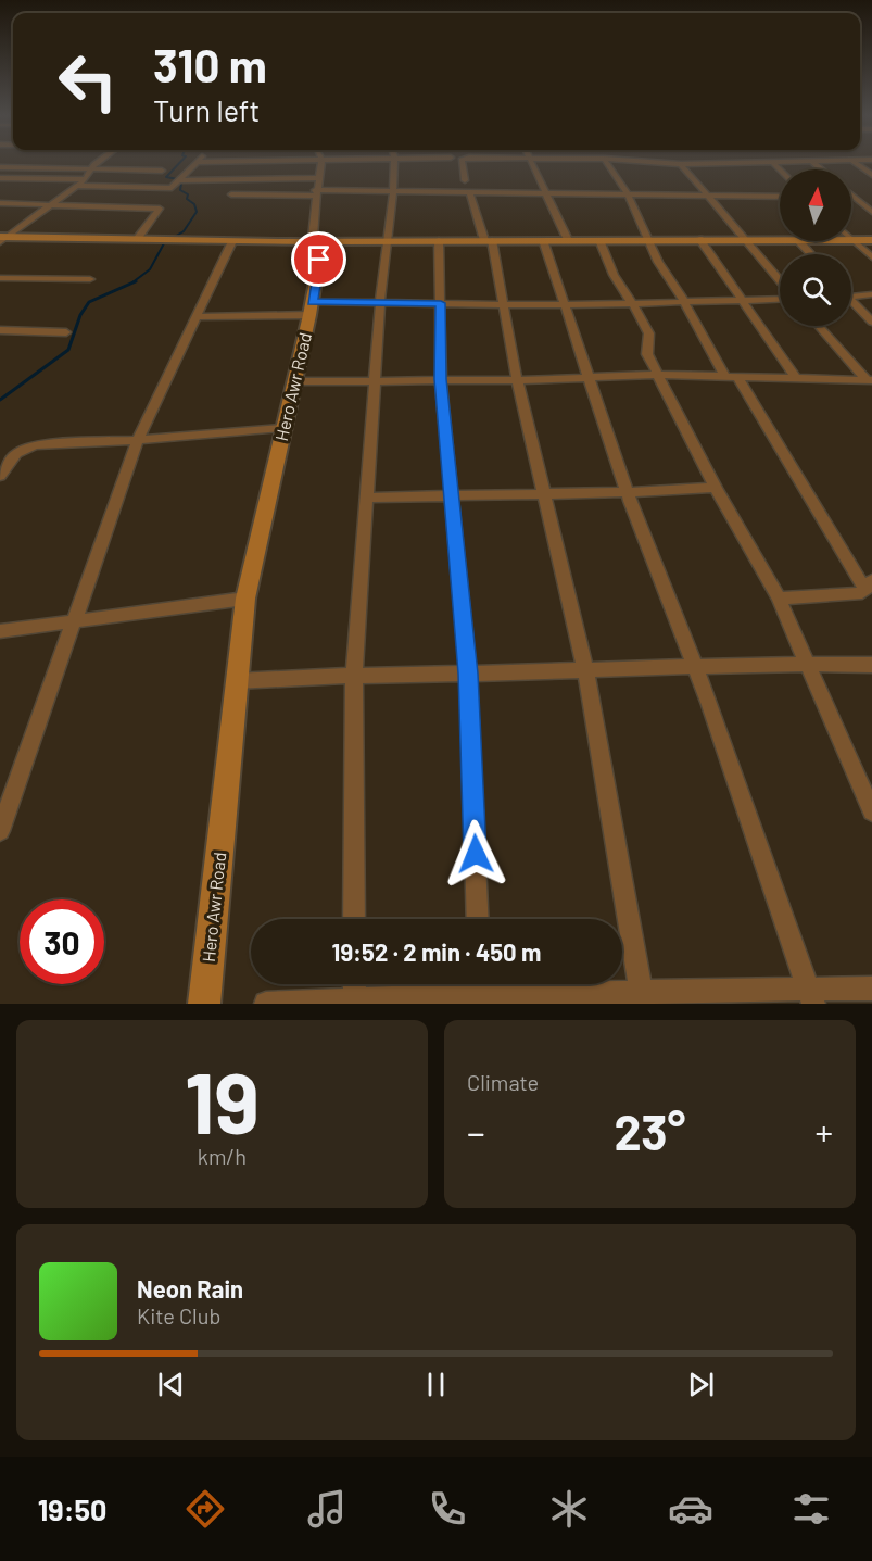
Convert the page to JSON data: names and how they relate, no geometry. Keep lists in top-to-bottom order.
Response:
{
  "streets": {
    "main road": ["Hero Awr Road"]
  },
  "north": "top",
  "page": {
    "turn": ["310 m", "Turn left"],
    "limit": "30",
    "trip": "19:52 · 2 min · 450 m",
    "tile": [
      ["19", "km/h"],
      "Climate"
    ],
    "heat": ["−", "23°", "+"],
    "song": ["Neon Rain", "Kite Club"],
    "tabs": "19:50"
  }
}
